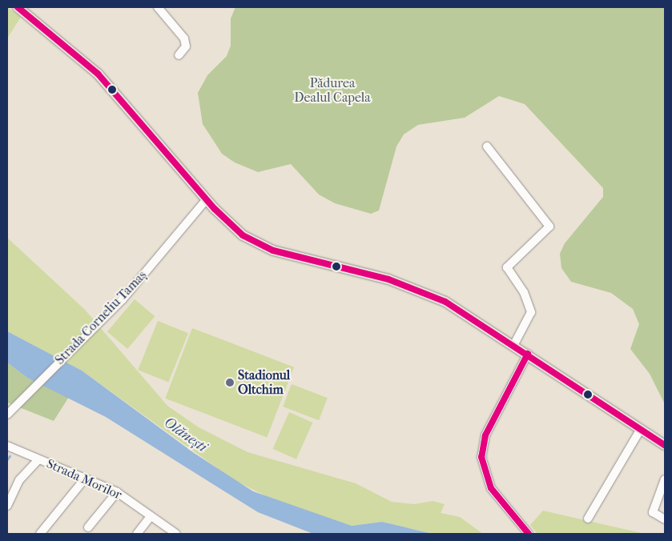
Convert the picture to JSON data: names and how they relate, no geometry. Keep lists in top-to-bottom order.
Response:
{
  "streets": {
    "street": ["Strada Corneliu Tamaș", "Strada Morilor"]
  },
  "water": ["Olănești"],
  "parks": ["Pădurea Dealul Capela"],
  "places": ["Stadionul Oltchim"]
}
